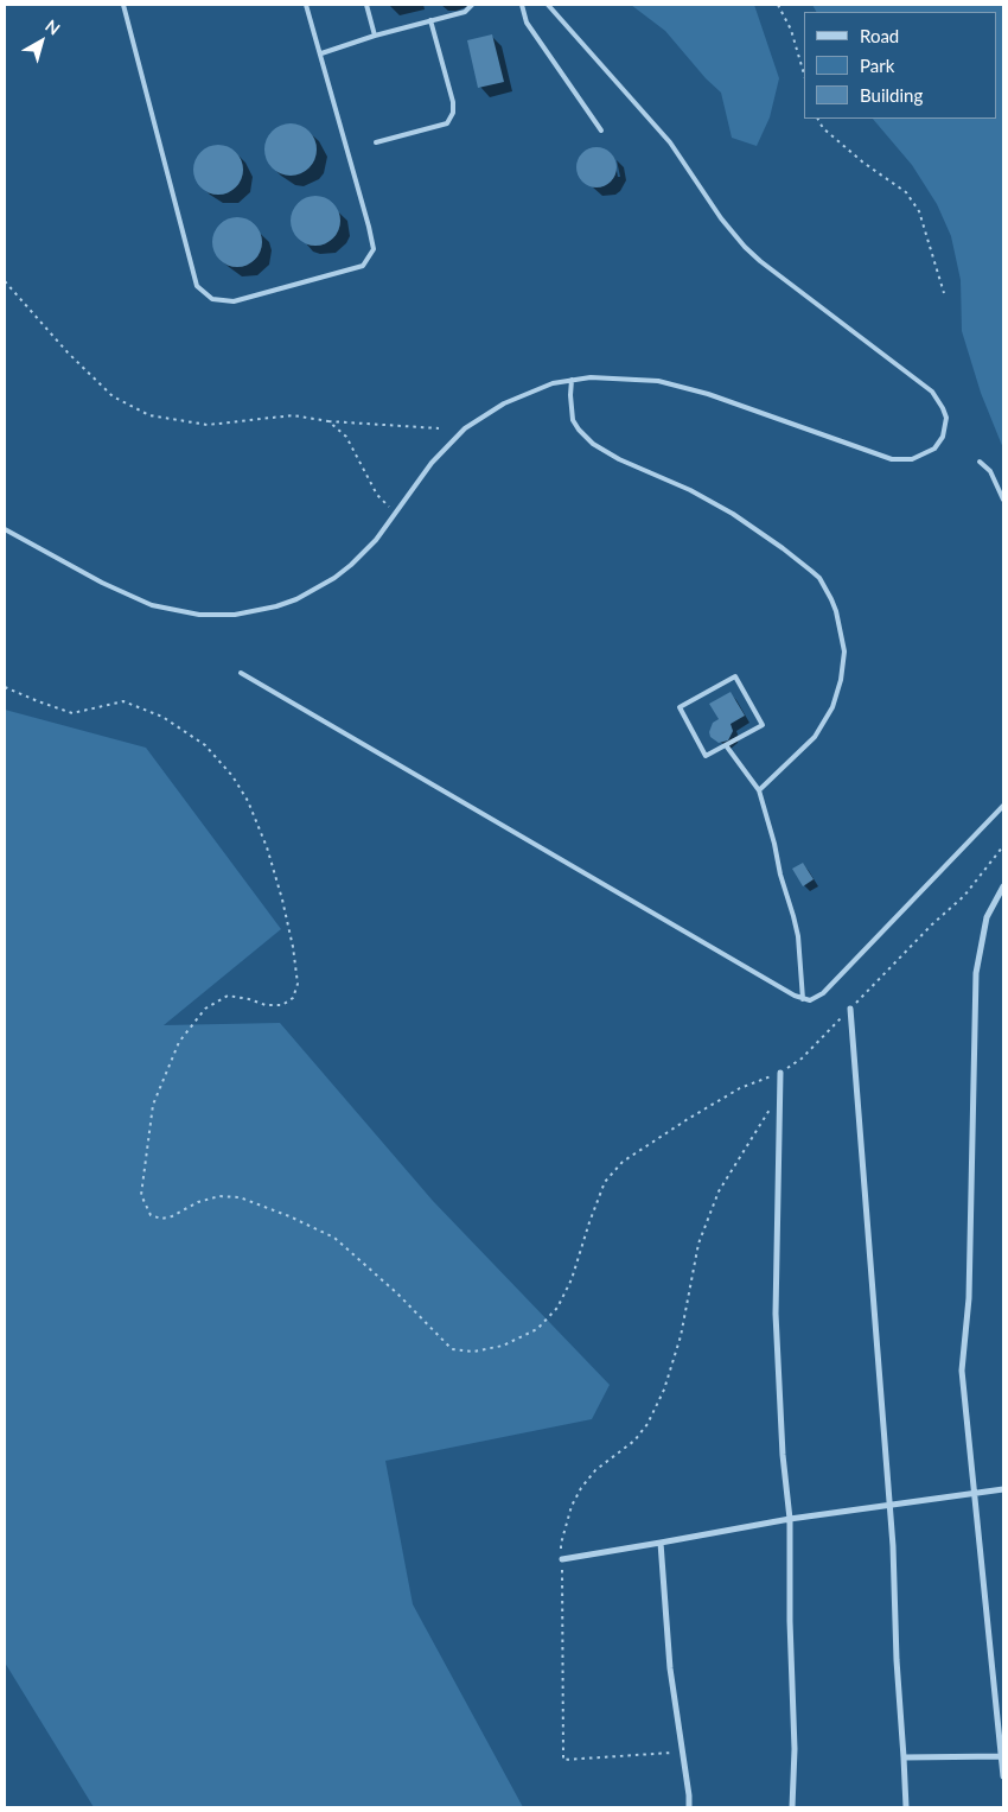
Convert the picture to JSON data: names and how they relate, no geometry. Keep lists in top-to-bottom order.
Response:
{
  "legend": ["Road", "Park", "Building"],
  "north": "top right"
}
